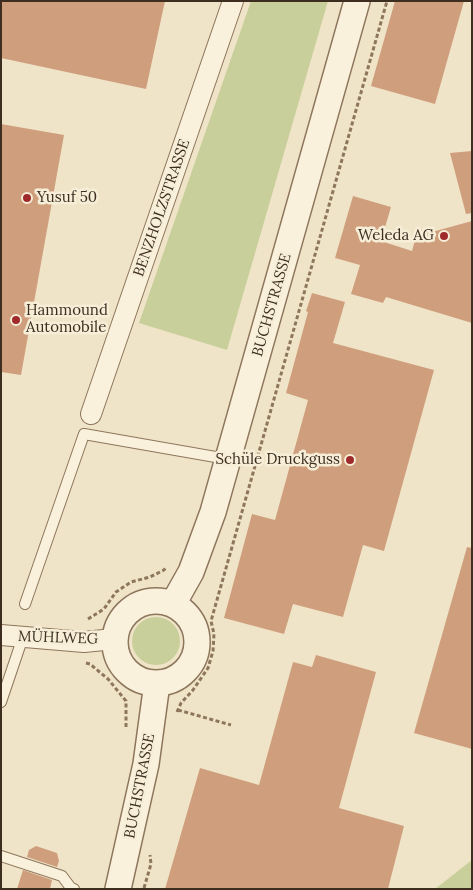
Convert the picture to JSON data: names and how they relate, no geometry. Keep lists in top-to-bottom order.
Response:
{
  "streets": {
    "street": ["BENZHOLZSTRASSE", "BUCHSTRASSE", "MÜHLWEG"]
  },
  "crossings": [
    ["BUCHSTRASSE", "MÜHLWEG"]
  ],
  "places": [
    "Yusuf 50",
    "Weleda AG",
    "Hammound Automobile",
    "Schüle Druckguss"
  ]
}
